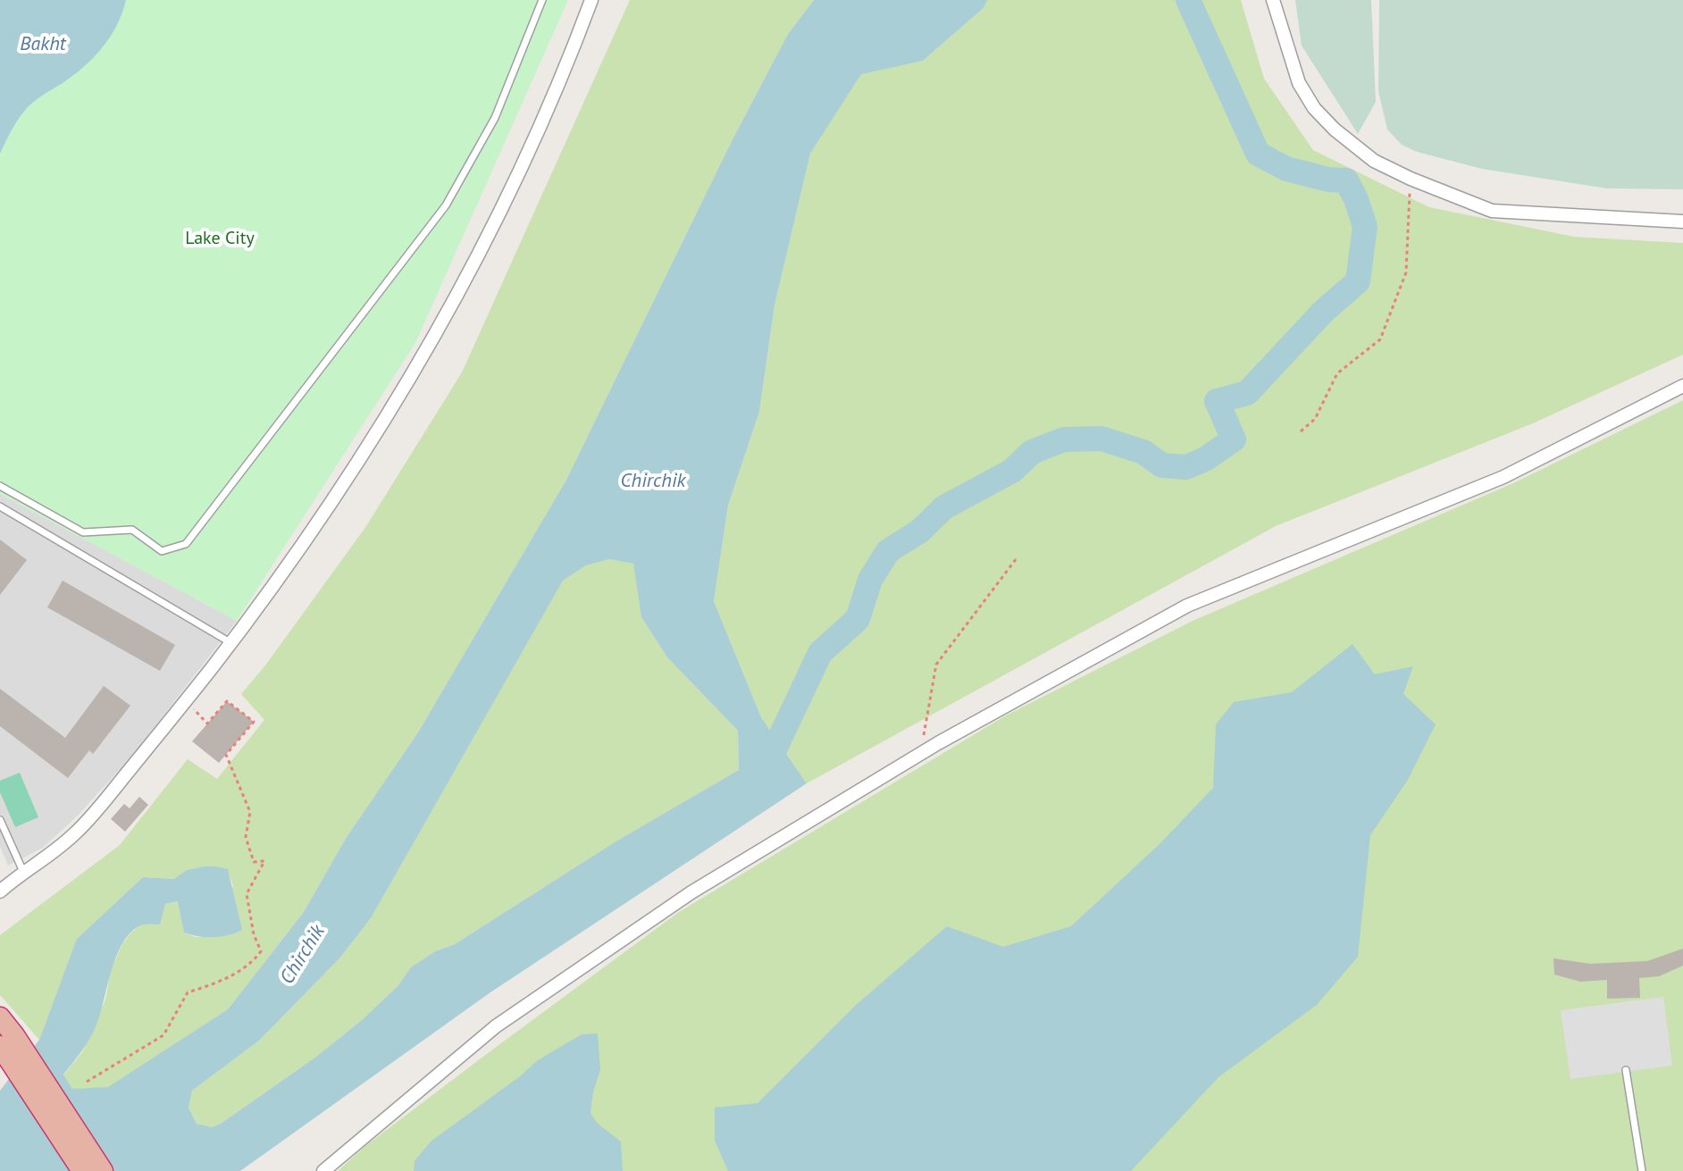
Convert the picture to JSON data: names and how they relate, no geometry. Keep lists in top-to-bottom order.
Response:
{
  "water": ["Bakht", "Chirchik"],
  "parks": ["Lake City"]
}
